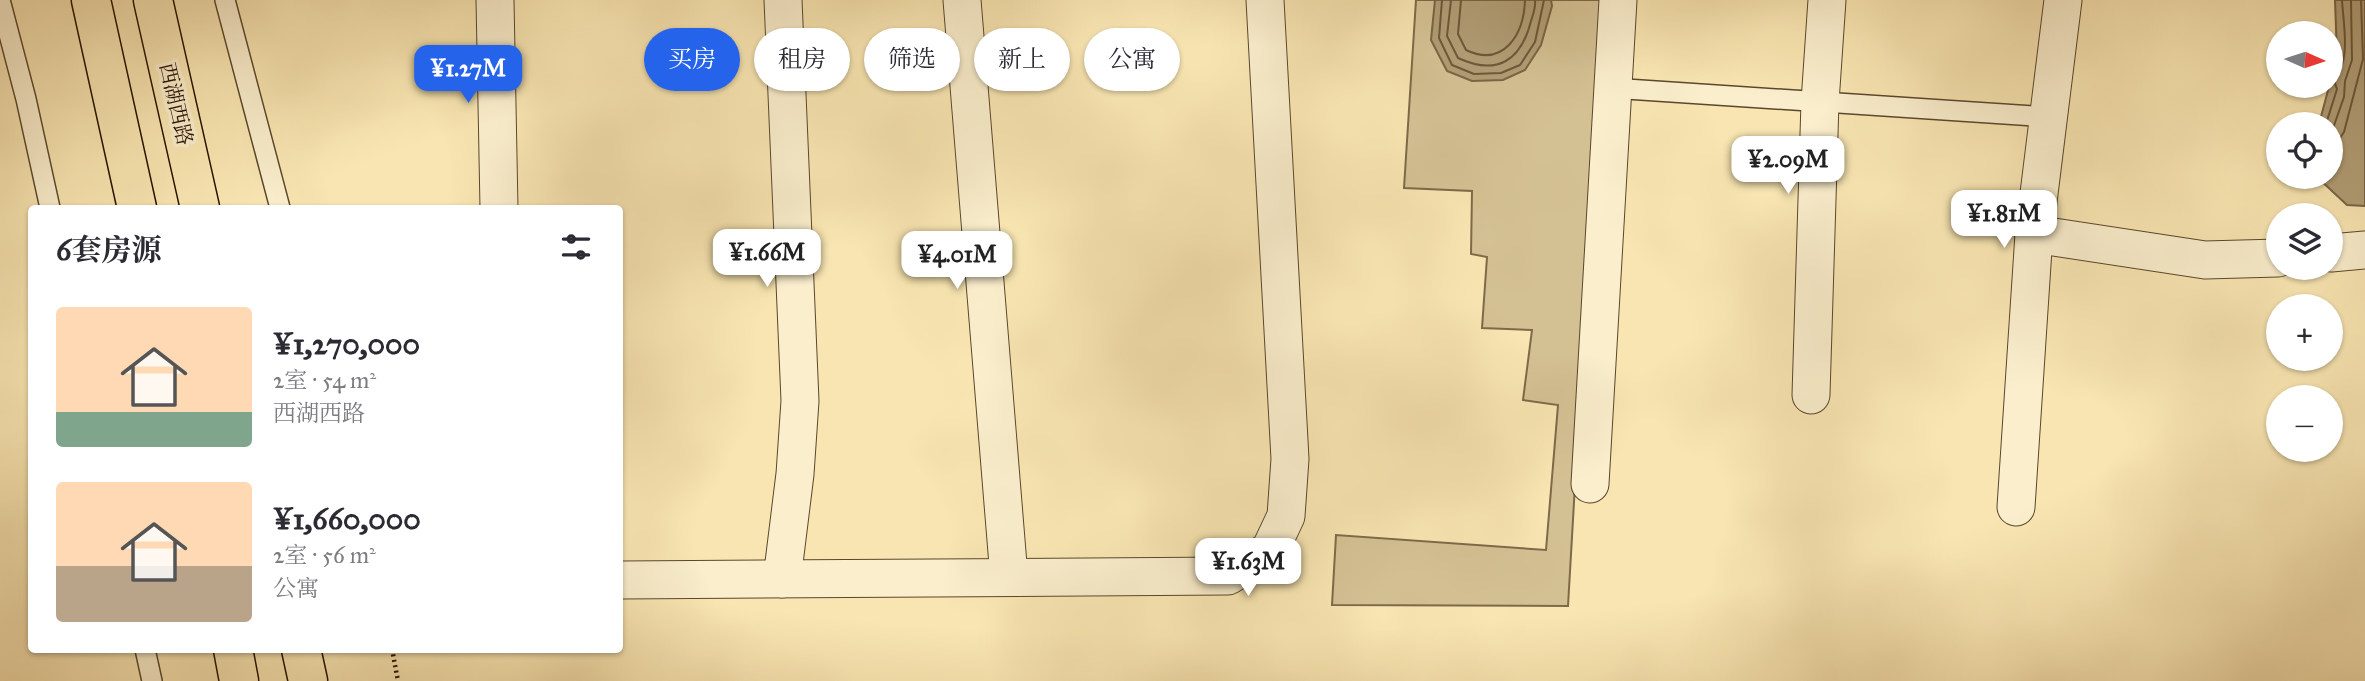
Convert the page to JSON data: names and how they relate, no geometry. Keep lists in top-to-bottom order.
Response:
{
  "streets": {
    "main road": ["西湖西路"]
  },
  "north": "right",
  "page": {
    "map_buttons": ["+", "−"],
    "chip": [
      "买房",
      "租房",
      "筛选",
      "新上",
      "公寓"
    ],
    "price": [
      "¥1.27M",
      "¥2.09M",
      "¥1.81M",
      "¥1.66M",
      "¥4.01M",
      "¥1.63M"
    ],
    "heading": "6套房源",
    "list": [
      {
        "name": "¥1,270,000",
        "note": "2室 · 54 m² · 西湖西路"
      },
      {
        "name": "¥1,660,000",
        "note": "2室 · 56 m² · 公寓"
      }
    ]
  }
}
